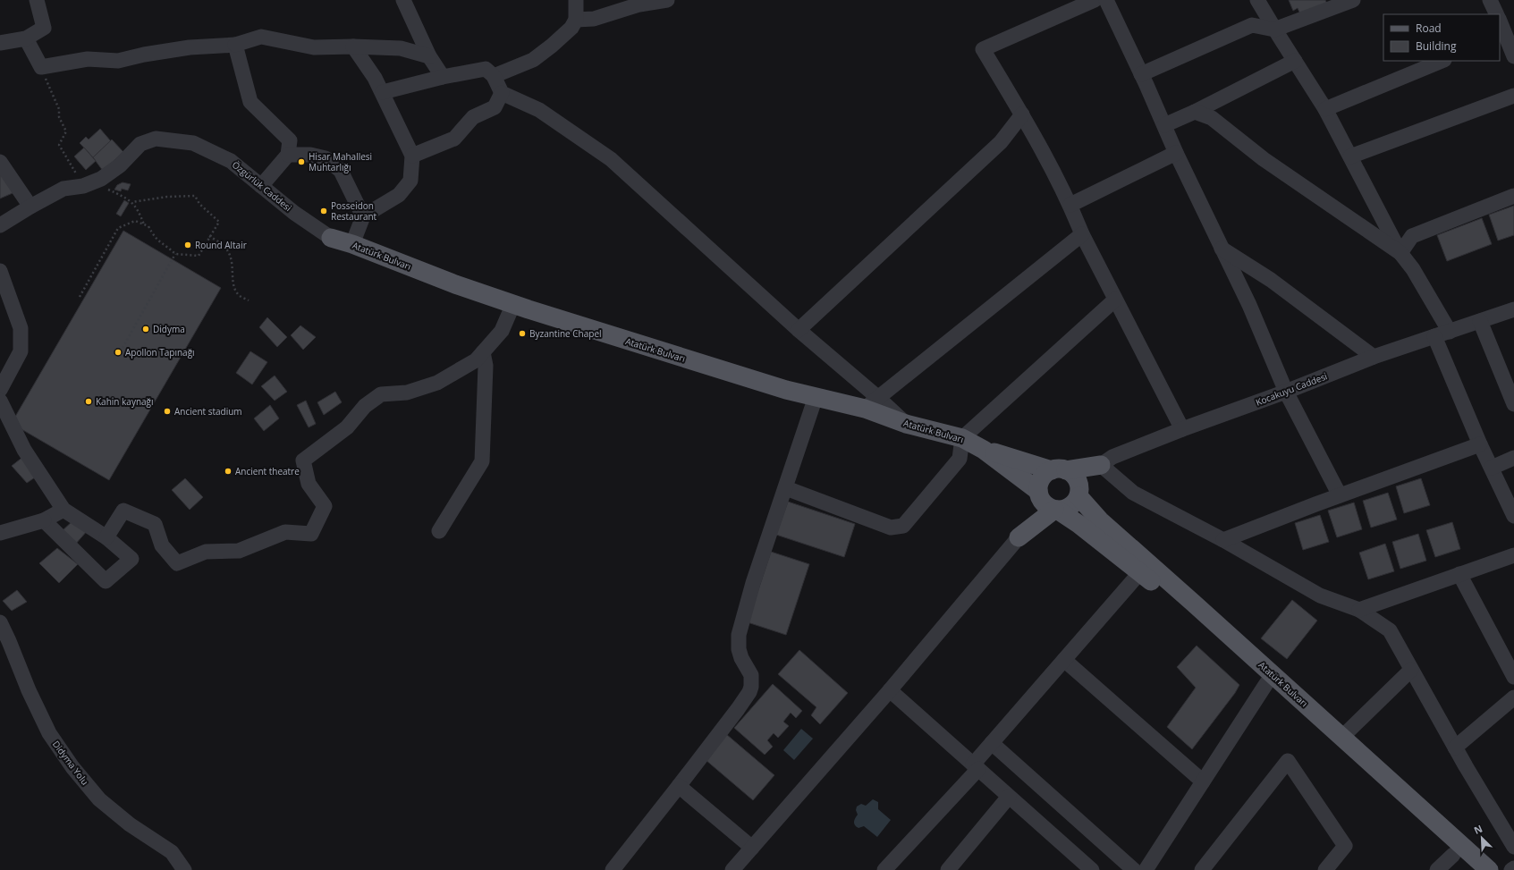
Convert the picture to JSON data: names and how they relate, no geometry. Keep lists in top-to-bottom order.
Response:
{
  "streets": {
    "main road": ["Atatürk Bulvarı", "Kocakuyu Caddesi"],
    "street": ["Özgürlük Caddesi", "Didyma Yolu"]
  },
  "crossings": [
    ["Özgürlük Caddesi", "Atatürk Bulvarı"],
    ["Atatürk Bulvarı", "Kocakuyu Caddesi"]
  ],
  "places": [
    "Hisar Mahallesi Muhtarlığı",
    "Posseidon Restaurant",
    "Round Altair",
    "Didyma",
    "Byzantine Chapel",
    "Apollon Tapınağı",
    "Kahin kaynağı",
    "Ancient stadium",
    "Ancient theatre"
  ],
  "legend": ["Road", "Building"],
  "north": "top left"
}
